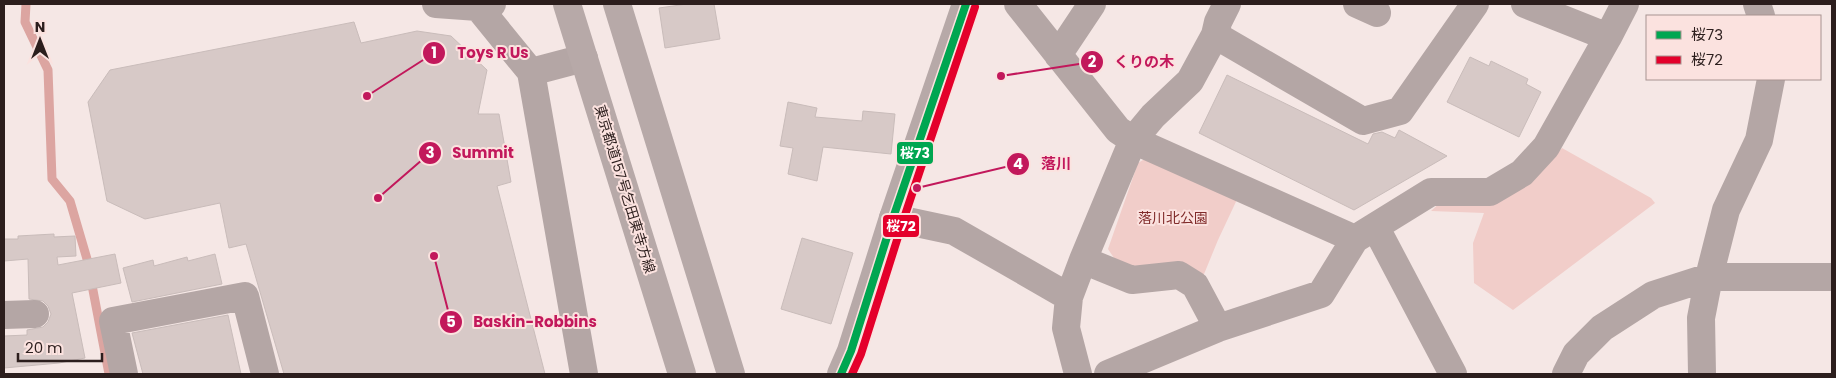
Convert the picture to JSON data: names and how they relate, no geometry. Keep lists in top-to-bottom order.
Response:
{
  "streets": {
    "main road": ["東京都道157号乞田東寺方線"]
  },
  "parks": ["落川北公園"],
  "places": [
    "くりの木",
    "Toys R Us",
    "落川",
    "Summit",
    "Baskin-Robbins"
  ],
  "lines": ["transit line 桜73", "transit line 桜72"],
  "legend": ["桜73", "桜72"],
  "scale_bar": "20 m",
  "north": "top"
}
